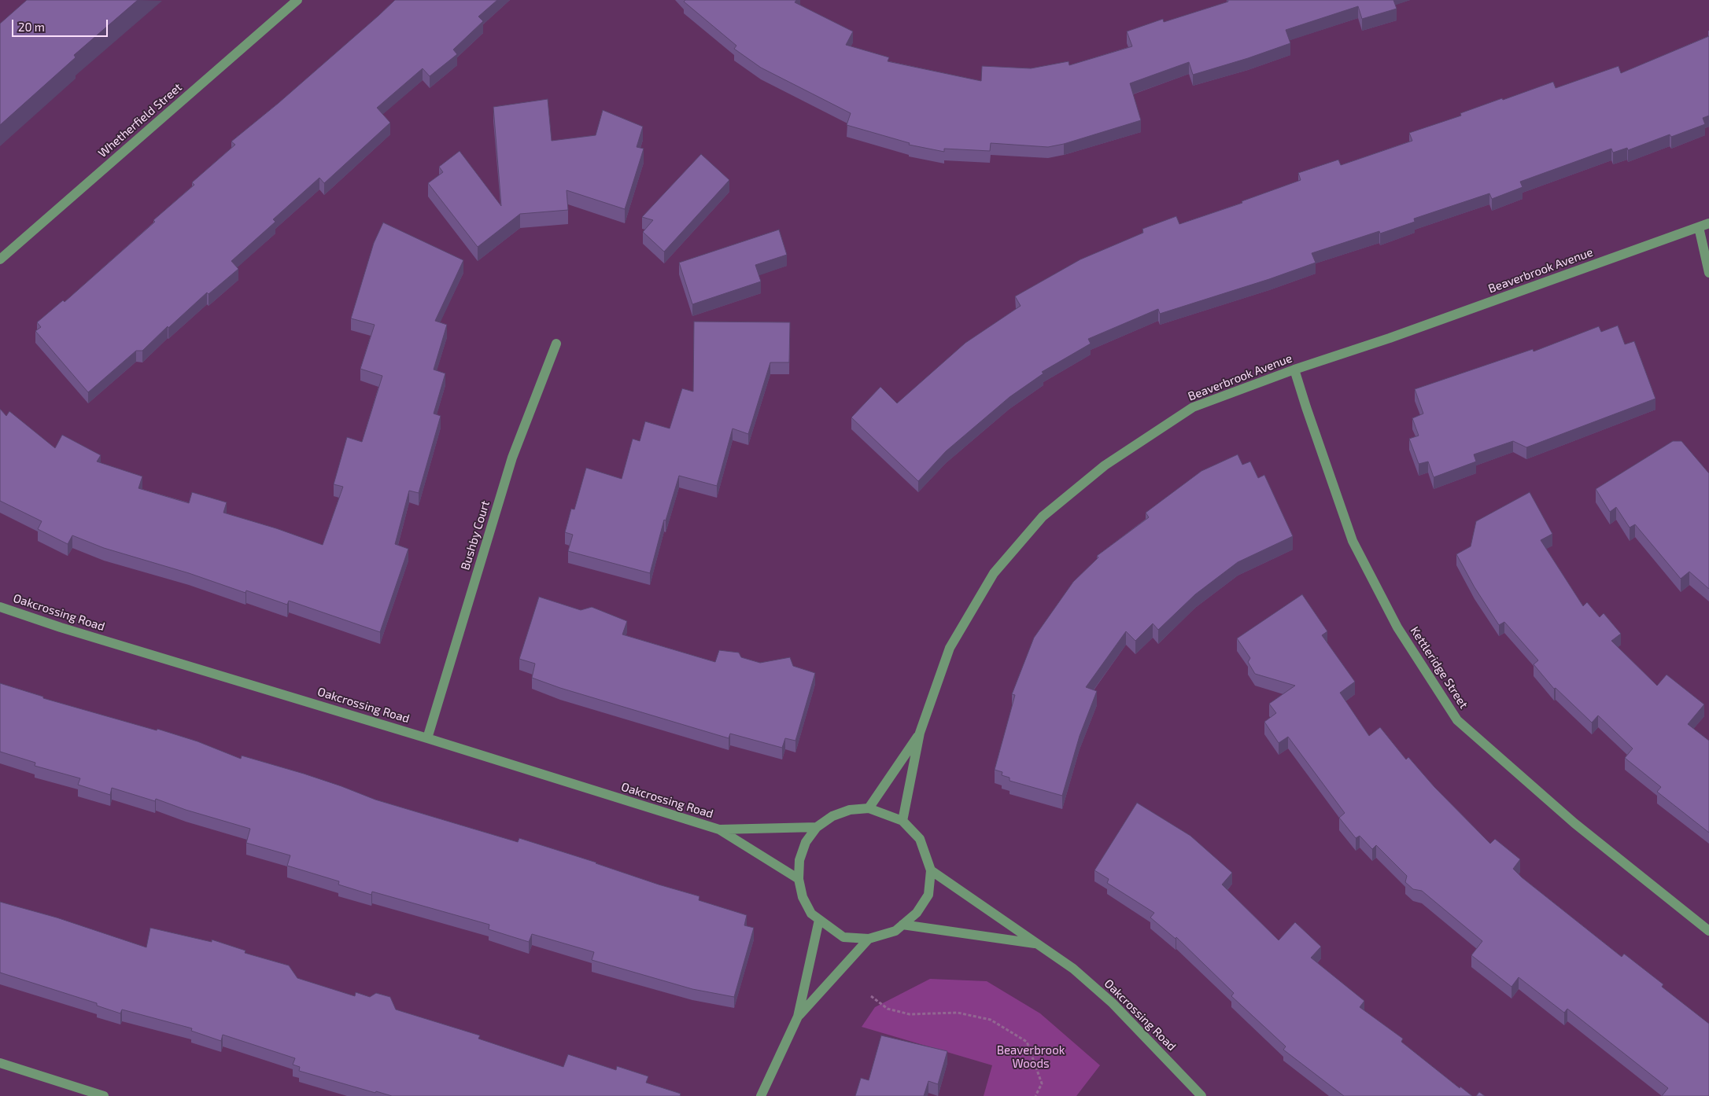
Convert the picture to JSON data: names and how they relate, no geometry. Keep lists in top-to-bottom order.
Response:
{
  "streets": {
    "street": [
      "Whetherfield Street",
      "Beaverbrook Avenue",
      "Bushby Court",
      "Oakcrossing Road",
      "Kettleridge Street"
    ]
  },
  "crossings": [
    ["Beaverbrook Avenue", "Oakcrossing Road"],
    ["Beaverbrook Avenue", "Kettleridge Street"],
    ["Bushby Court", "Oakcrossing Road"]
  ],
  "parks": ["Beaverbrook Woods"],
  "scale_bar": "20 m"
}
